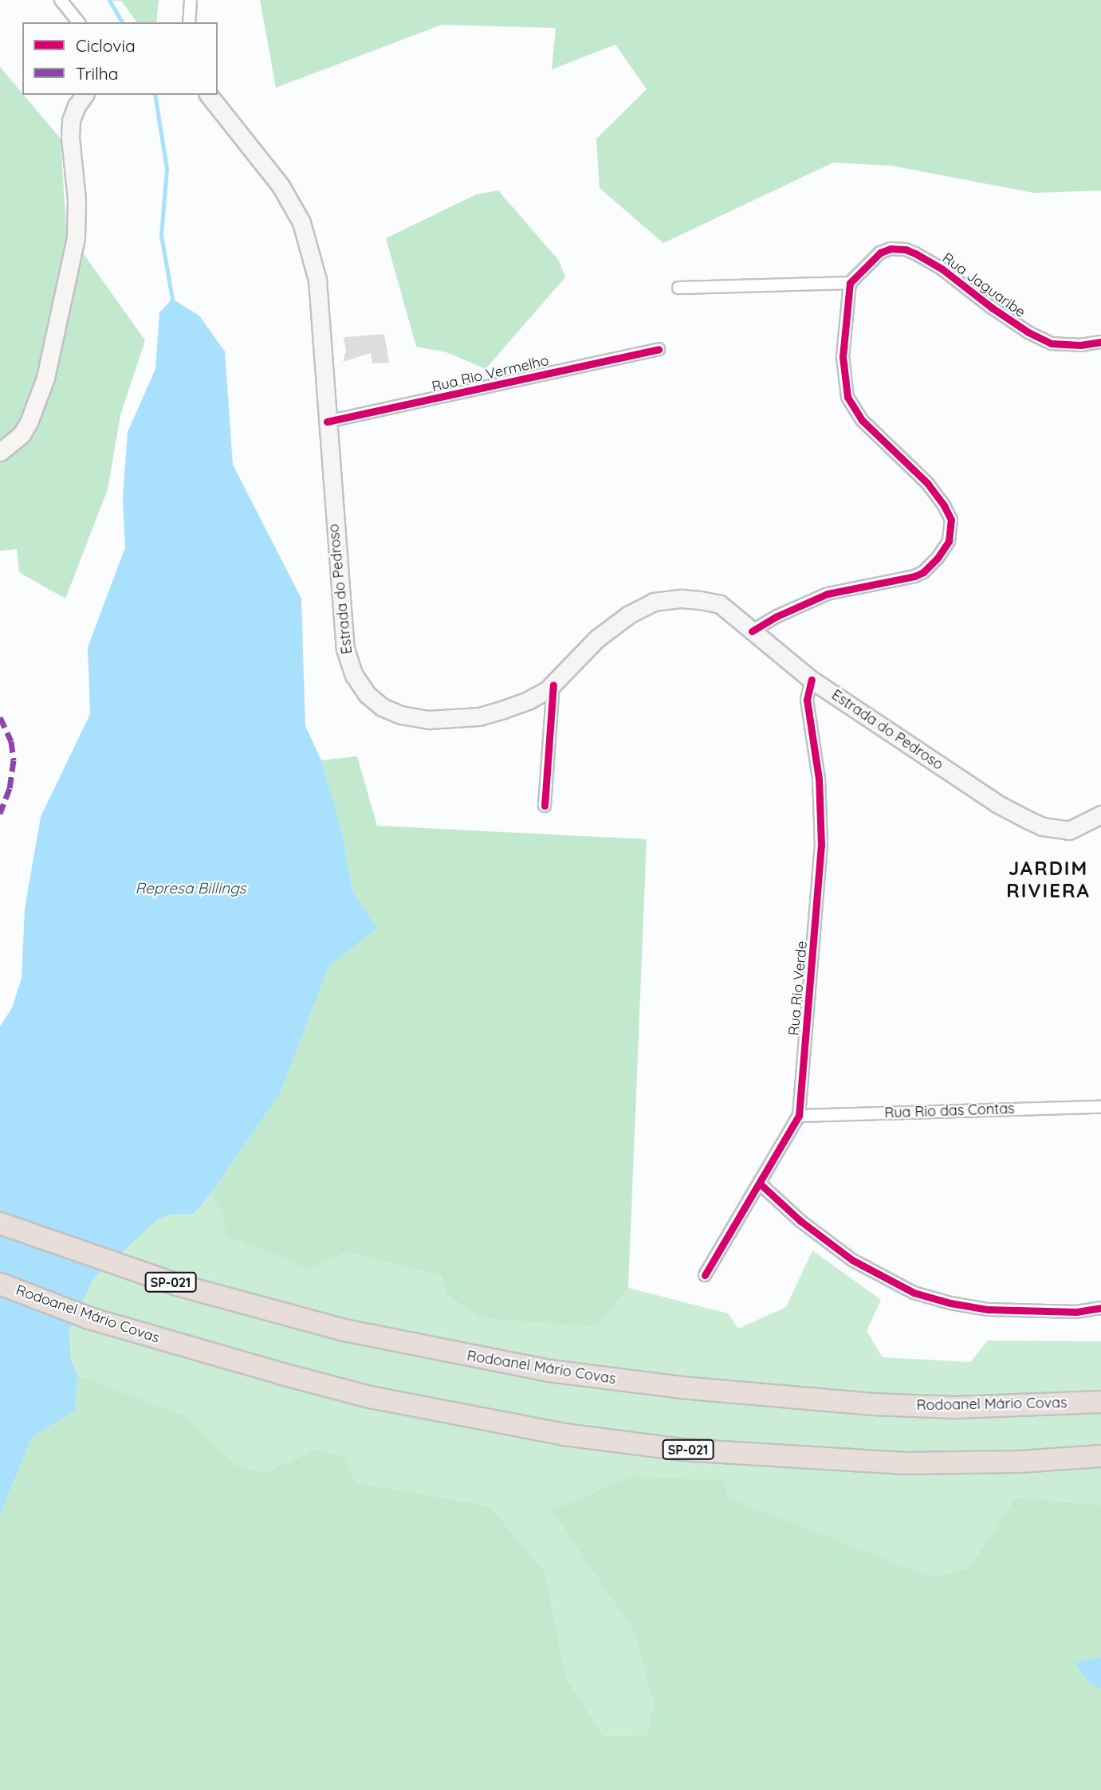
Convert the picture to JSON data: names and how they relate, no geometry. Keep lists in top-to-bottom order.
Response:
{
  "streets": {
    "highway": ["SP-021", "Rodoanel Mário Covas"],
    "main road": ["Estrada do Pedroso"],
    "street": [
      "Rua Jaguaribe",
      "Rua Rio Vermelho",
      "Rua Rio Verde",
      "Rua Rio das Contas"
    ]
  },
  "crossings": [
    ["Rua Rio Vermelho", "Estrada do Pedroso"],
    ["Estrada do Pedroso", "Rua Rio Verde"],
    ["Rua Rio Verde", "Rua Rio das Contas"]
  ],
  "districts": ["JARDIM RIVIERA"],
  "water": ["Represa Billings"],
  "legend": ["Ciclovia", "Trilha"]
}
